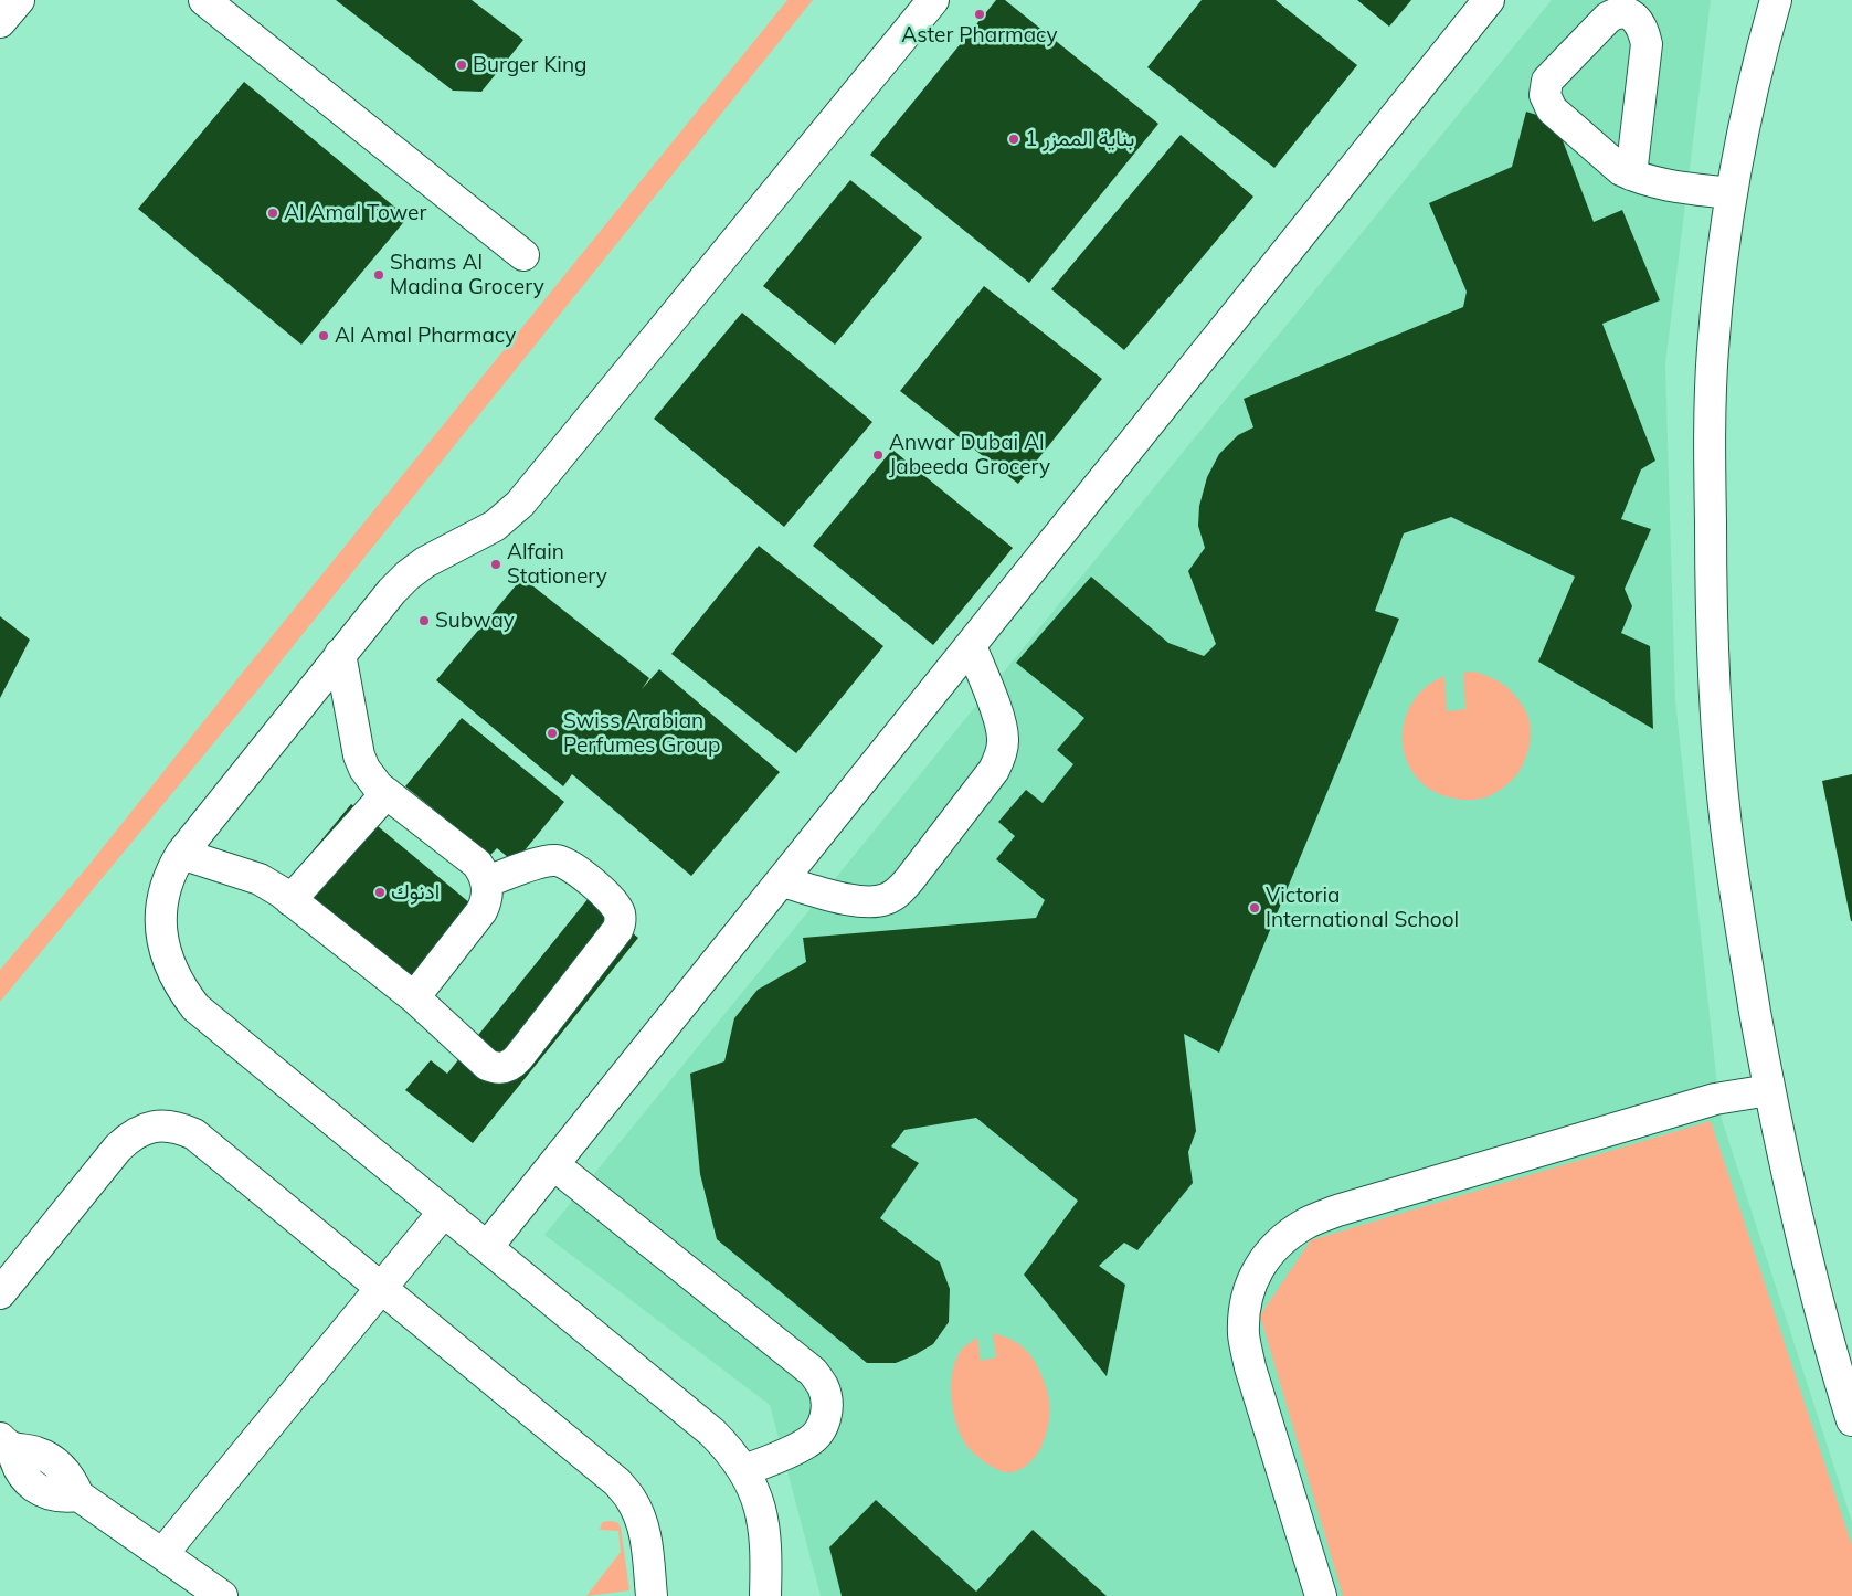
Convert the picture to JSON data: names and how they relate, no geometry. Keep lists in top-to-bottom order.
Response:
{
  "places": [
    "Aster Pharmacy",
    "Burger King",
    "بناية الممزر 1",
    "Al Amal Tower",
    "Shams Al Madina Grocery",
    "Al Amal Pharmacy",
    "Anwar Dubai Al Jabeeda Grocery",
    "Alfain Stationery",
    "Subway",
    "Swiss Arabian Perfumes Group",
    "ادنوك",
    "Victoria International School"
  ]
}
